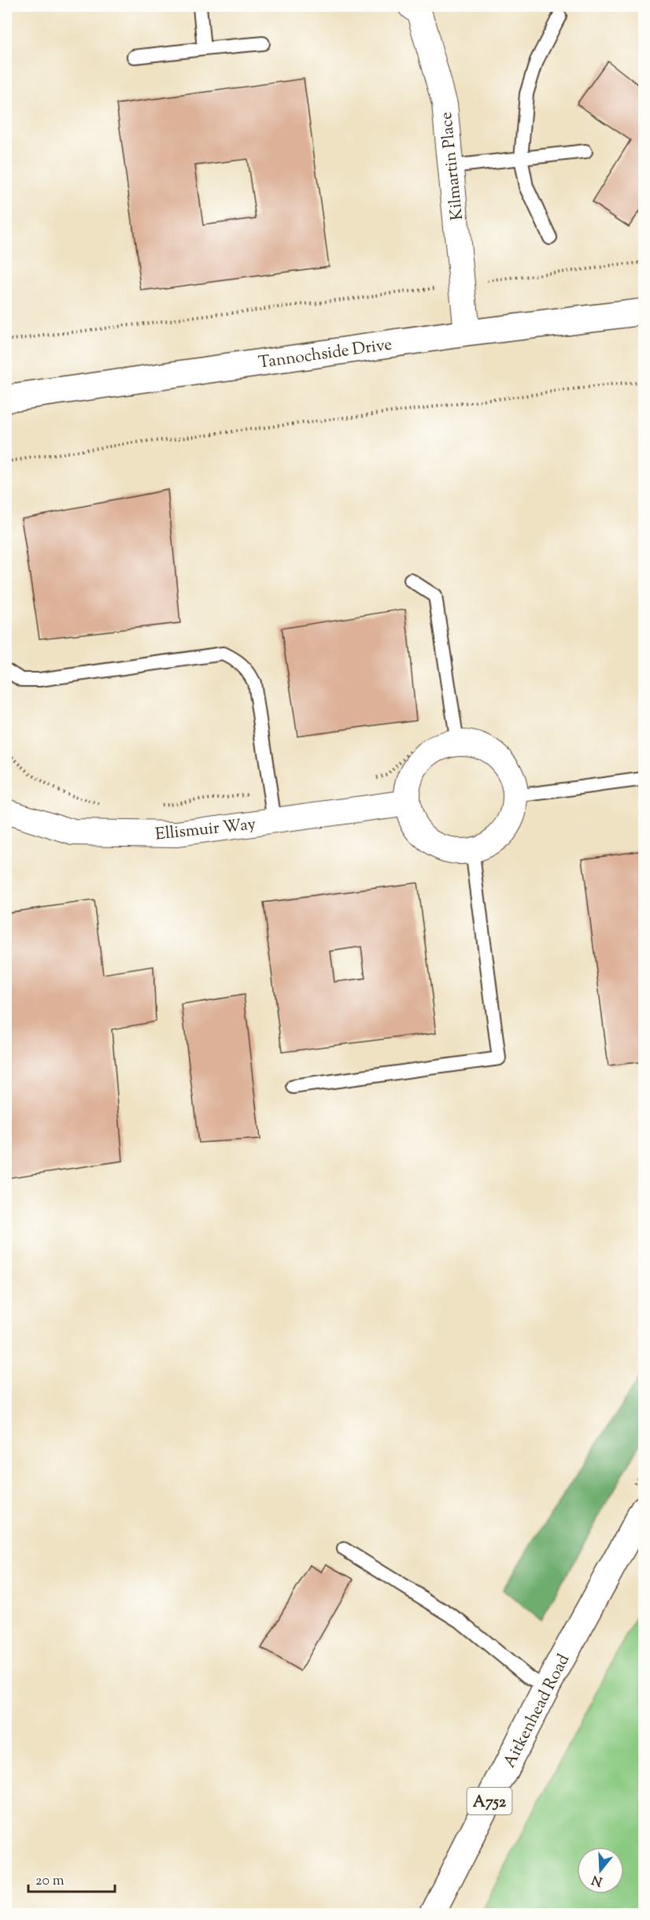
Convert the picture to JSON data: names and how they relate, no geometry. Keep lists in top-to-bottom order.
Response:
{
  "streets": {
    "street": [
      "Kilmartin Place",
      "Tannochside Drive",
      "Ellismuir Way",
      "Aitkenhead Road",
      "A752"
    ]
  },
  "crossings": [
    ["Kilmartin Place", "Tannochside Drive"]
  ],
  "scale_bar": "20 m",
  "north": "bottom"
}
